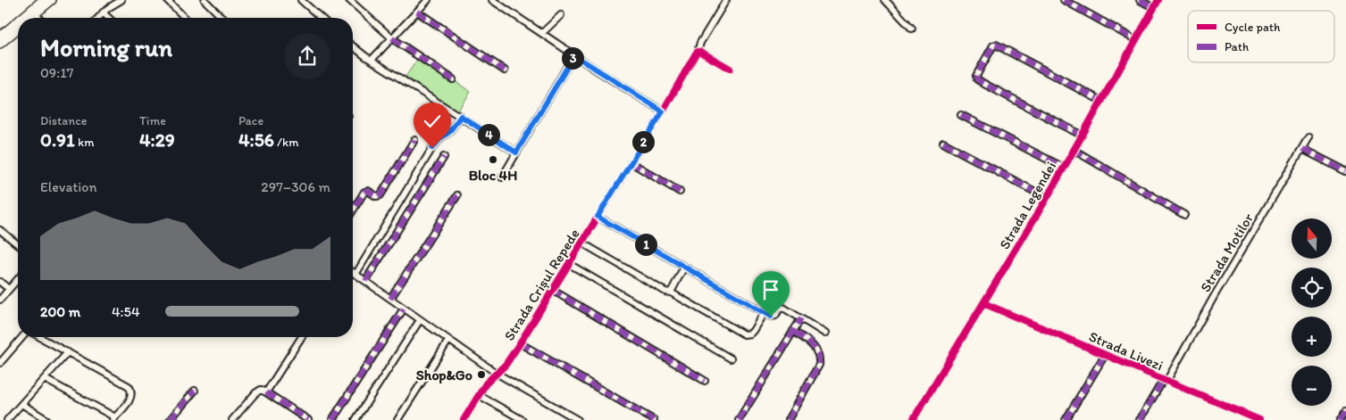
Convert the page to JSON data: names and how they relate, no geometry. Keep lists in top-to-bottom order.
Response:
{
  "streets": {
    "street": [
      "Strada Legendei",
      "Strada Motilor",
      "Strada Crișul Repede",
      "Strada Livezi"
    ]
  },
  "crossings": [
    ["Strada Legendei", "Strada Livezi"],
    ["Strada Motilor", "Strada Livezi"]
  ],
  "places": ["Bloc 4H", "Shop&Go"],
  "legend": ["Cycle path", "Path"],
  "north": "top",
  "page": {
    "heading": ["Morning run", "09:17"],
    "pins": [
      "3",
      "4",
      "2",
      "1"
    ],
    "stats": [
      ["Distance", "0.91 km"],
      ["Time", "4:29"],
      ["Pace", "4:56 /km"]
    ],
    "chart": ["Elevation", "297–306 m"],
    "map_buttons": ["+", "−"],
    "list": [
      {
        "name": "200 m",
        "note": "4:54"
      }
    ]
  }
}
